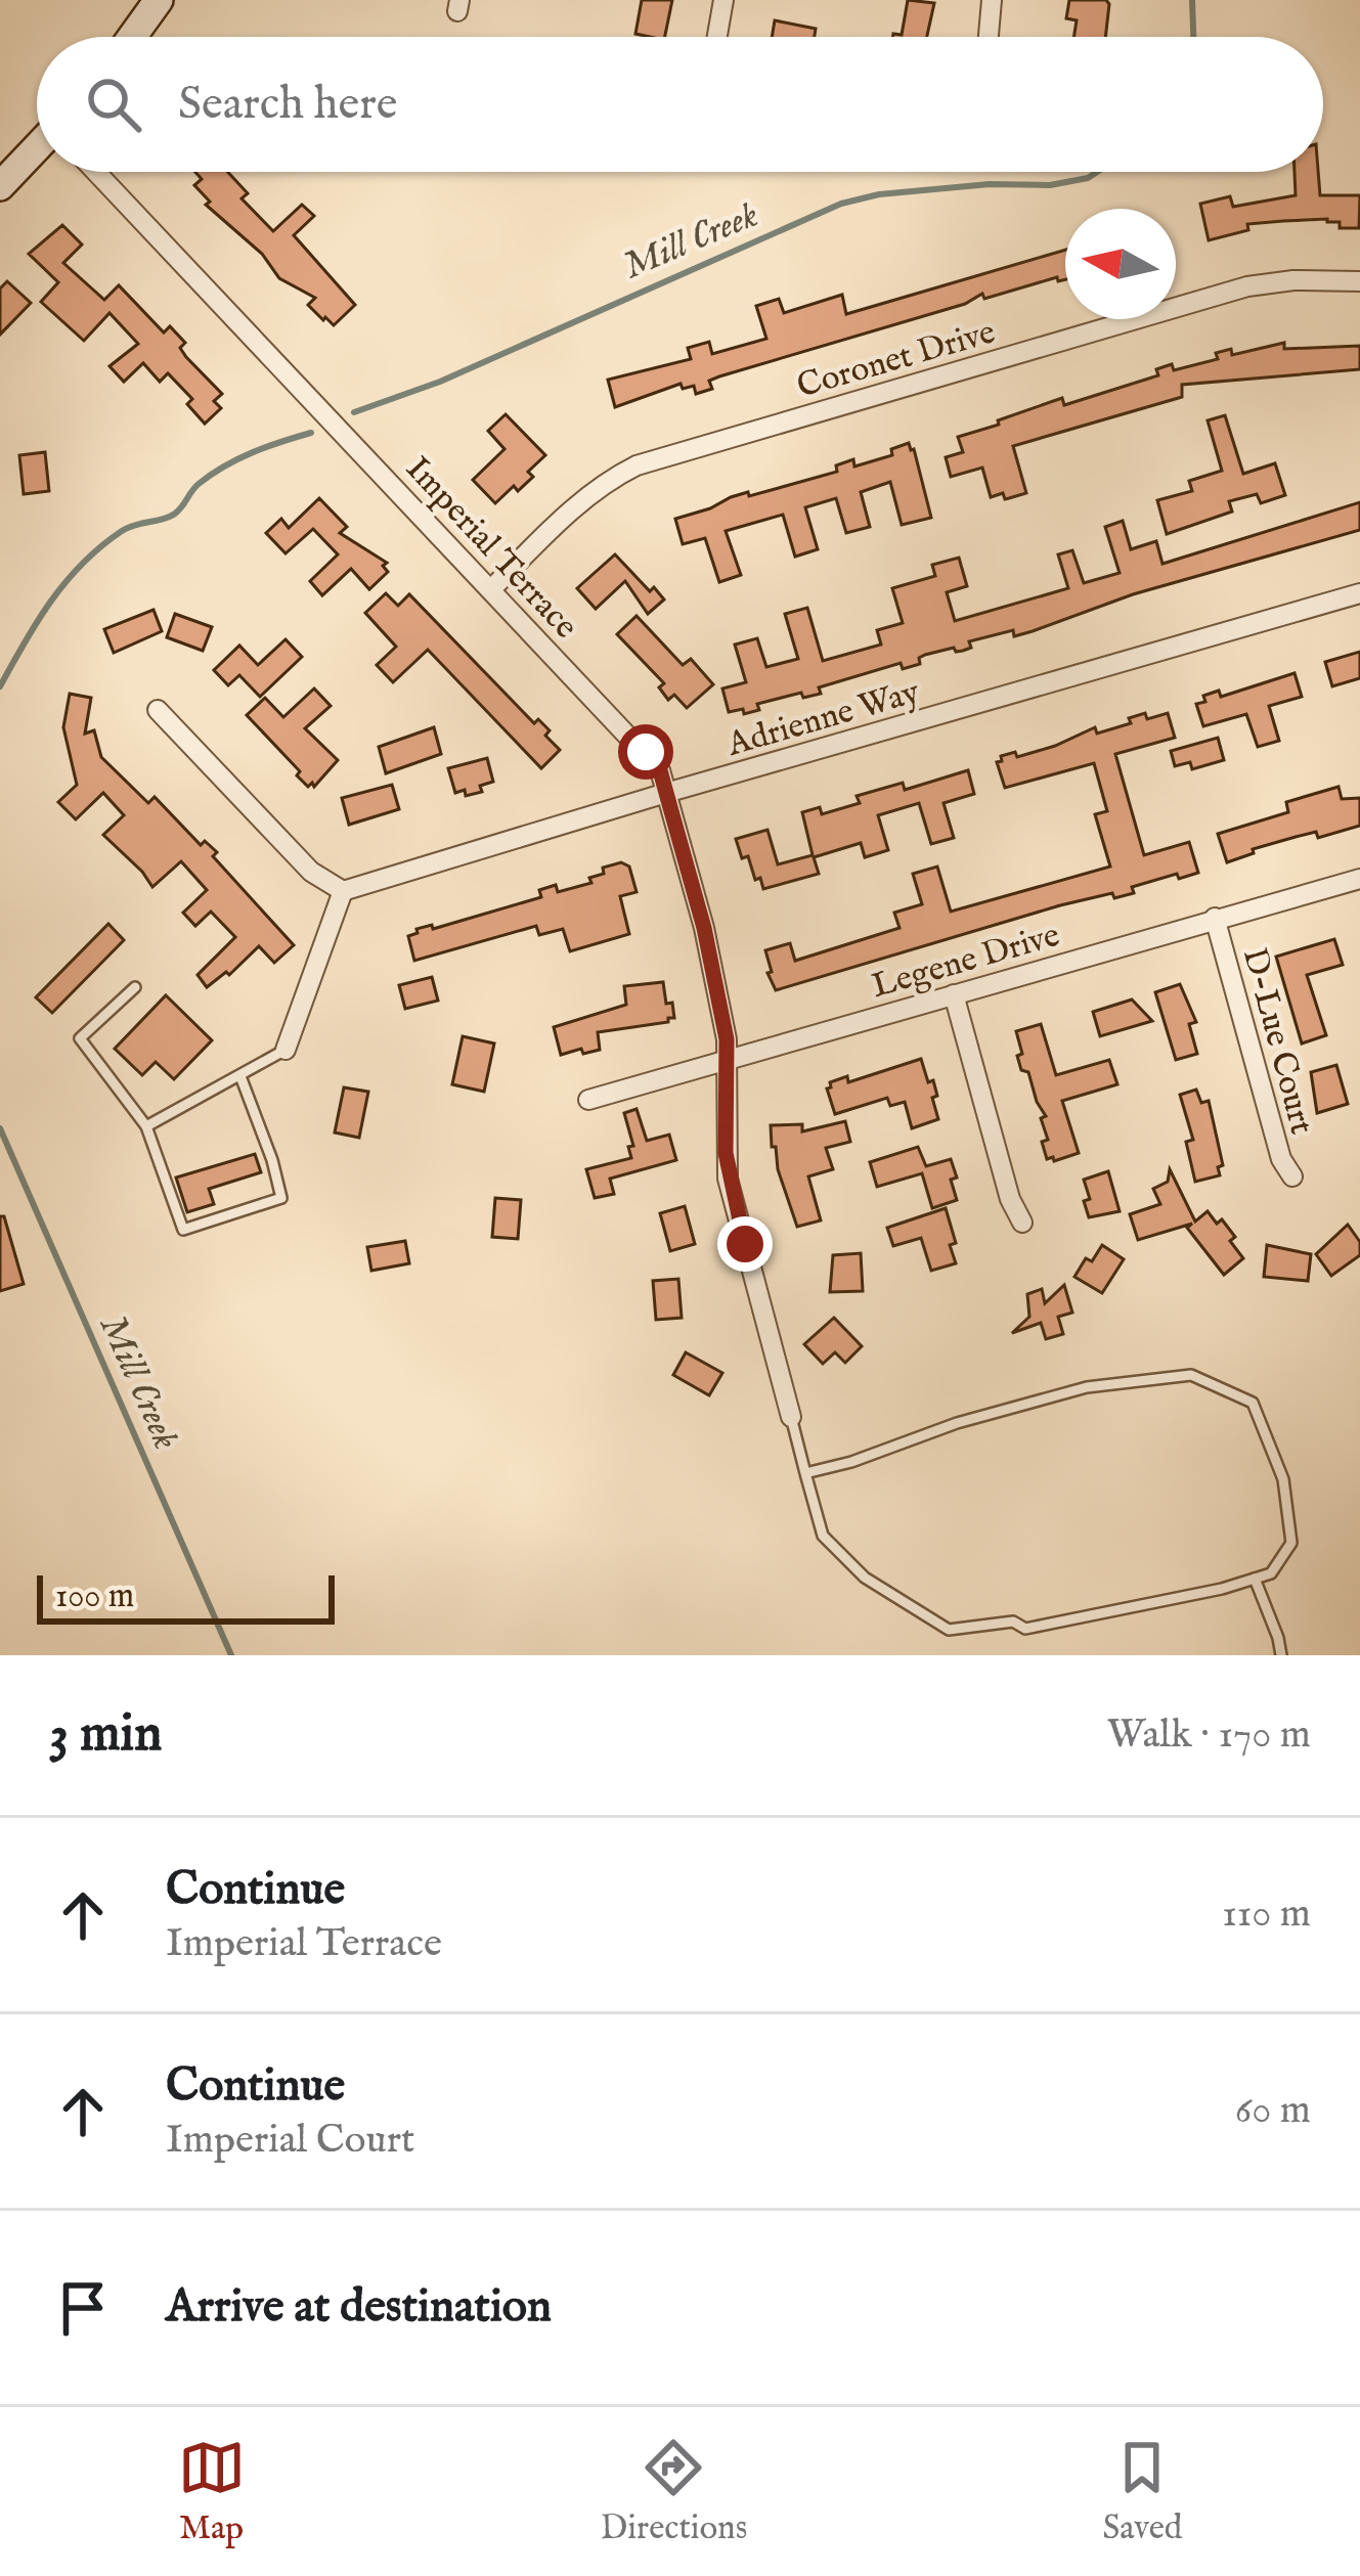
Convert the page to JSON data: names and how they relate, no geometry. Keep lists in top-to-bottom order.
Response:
{
  "streets": {
    "street": [
      "Coronet Drive",
      "Imperial Terrace",
      "Adrienne Way",
      "Legene Drive",
      "D-Lue Court"
    ]
  },
  "crossings": [
    ["Coronet Drive", "Imperial Terrace"],
    ["Imperial Terrace", "Adrienne Way"],
    ["Imperial Terrace", "Legene Drive"],
    ["Legene Drive", "D-Lue Court"]
  ],
  "water": ["Mill Creek"],
  "scale_bar": "100 m",
  "north": "left",
  "page": {
    "search": "Search here",
    "scale": "100 m",
    "heading": ["3 min", "Walk · 170 m"],
    "list": [
      ["Continue", "Imperial Terrace", "110 m"],
      ["Continue", "Imperial Court", "60 m"],
      "Arrive at destination"
    ],
    "nav": ["Map", "Directions", "Saved"]
  }
}
